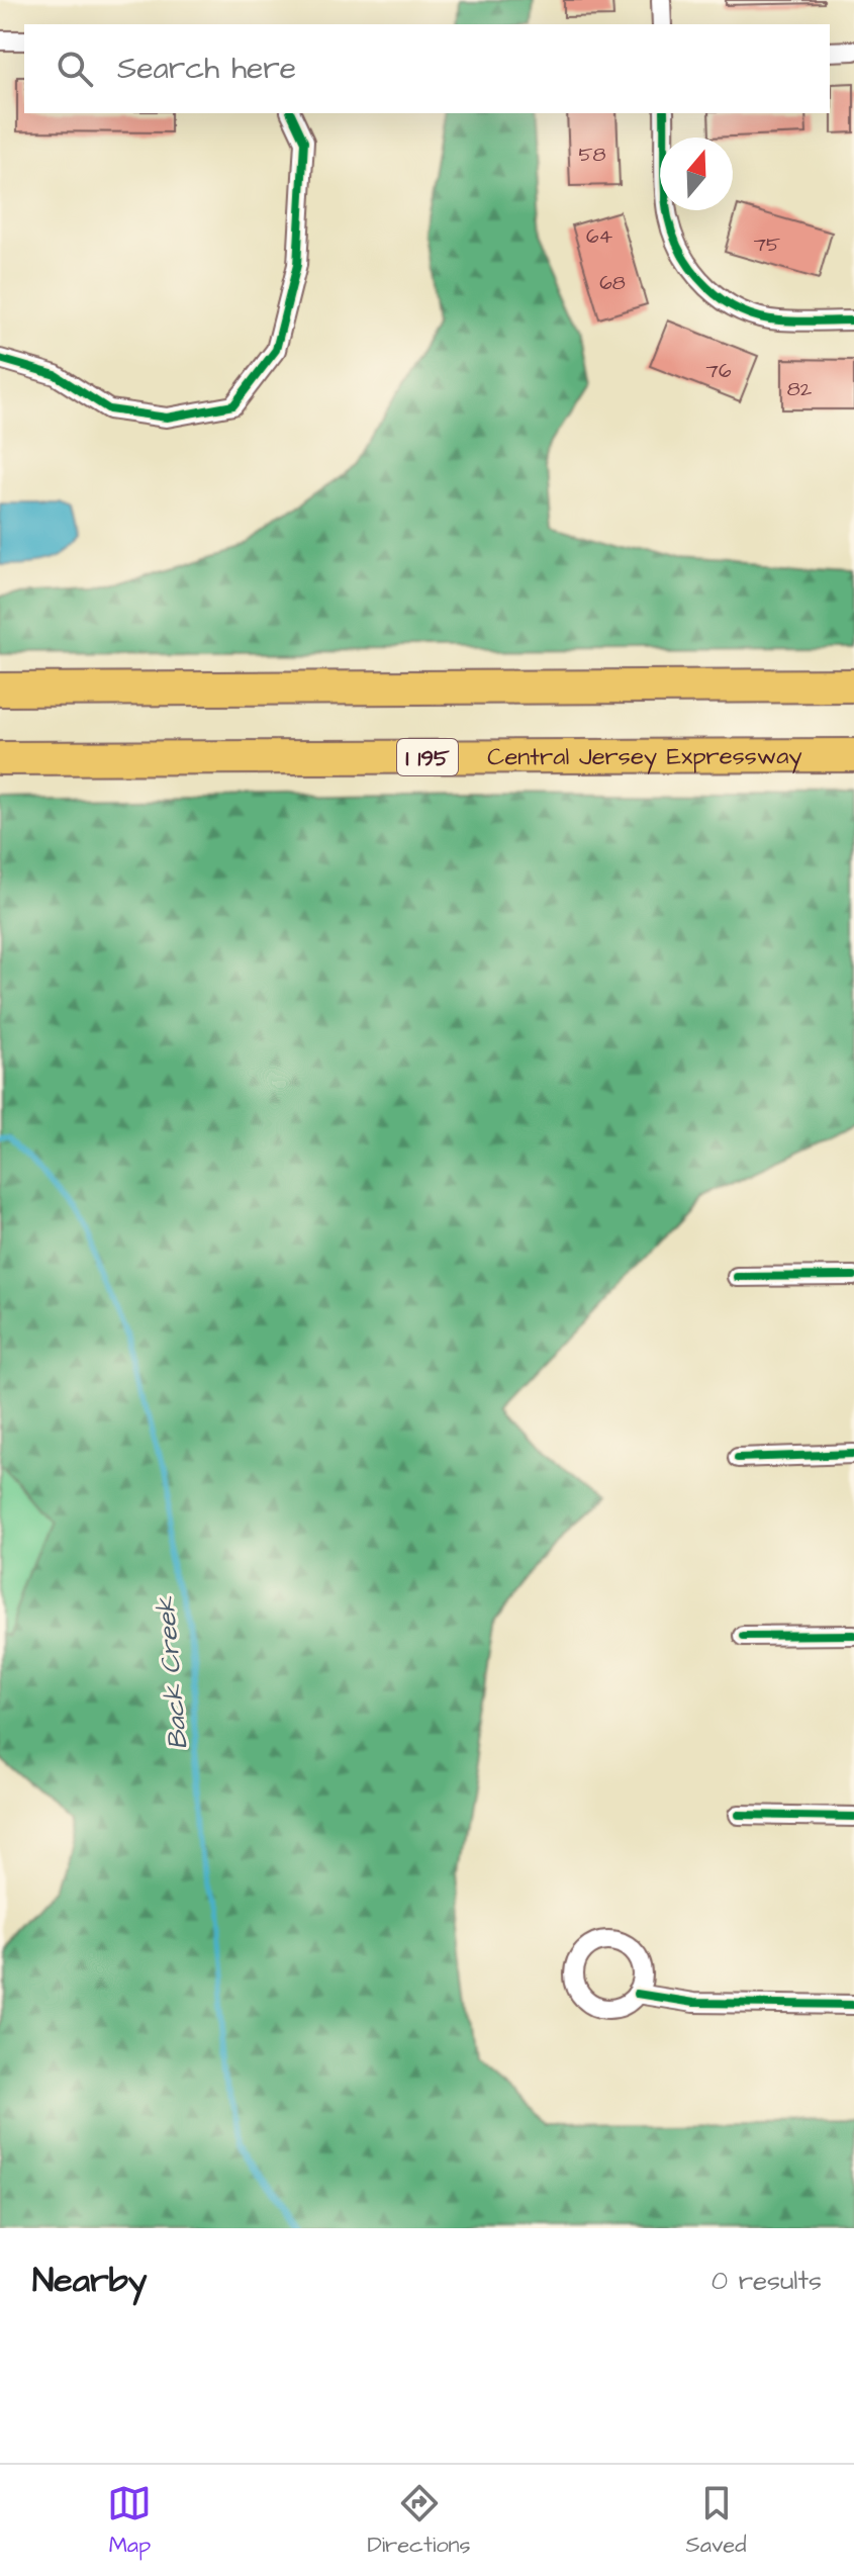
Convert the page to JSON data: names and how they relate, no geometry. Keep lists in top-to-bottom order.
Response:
{
  "streets": {
    "highway": ["Central Jersey Expressway", "I 195"]
  },
  "water": ["Back Creek"],
  "house_numbers": [
    "58",
    "64",
    "75",
    "68",
    "76",
    "82"
  ],
  "north": "top",
  "page": {
    "search": "Search here",
    "heading": ["Nearby", "0 results"],
    "nav": ["Map", "Directions", "Saved"]
  }
}
